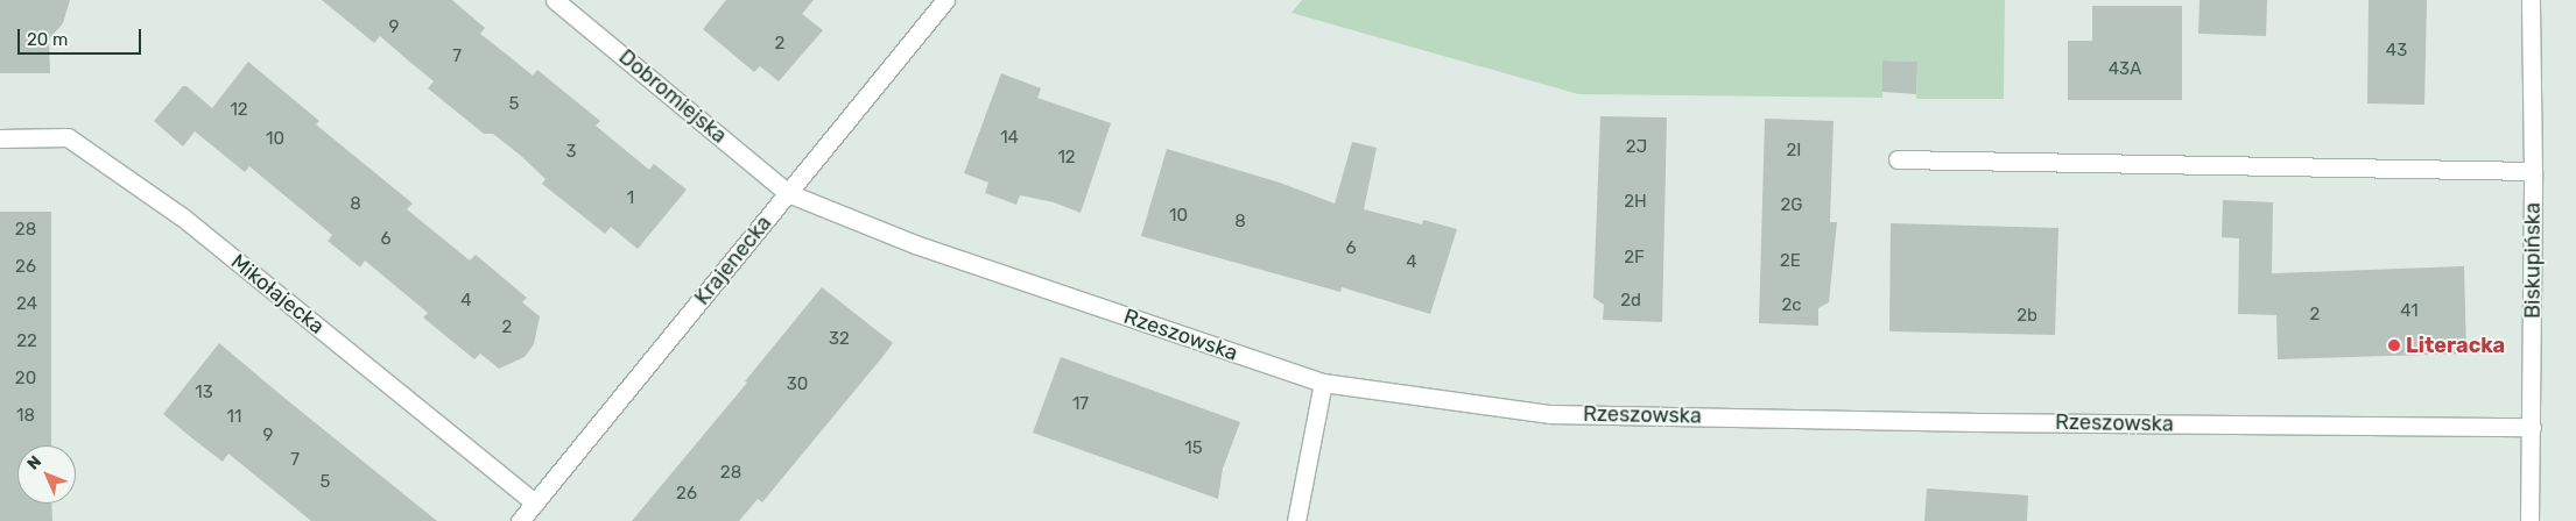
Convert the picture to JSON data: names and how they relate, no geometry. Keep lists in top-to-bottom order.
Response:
{
  "streets": {
    "street": [
      "Dobromiejska",
      "Krajenecka",
      "Biskupińska",
      "Mikołajecka",
      "Rzeszowska"
    ]
  },
  "crossings": [
    ["Dobromiejska", "Krajenecka"],
    ["Dobromiejska", "Rzeszowska"],
    ["Krajenecka", "Mikołajecka"],
    ["Krajenecka", "Rzeszowska"],
    ["Biskupińska", "Rzeszowska"]
  ],
  "places": ["Literacka"],
  "house_numbers": [
    "9",
    "2",
    "43",
    "7",
    "43A",
    "5",
    "12",
    "14",
    "10",
    "2J",
    "2I",
    "3",
    "12",
    "1",
    "2H",
    "8",
    "2G",
    "10",
    "8",
    "28",
    "6",
    "6",
    "2F",
    "2E",
    "4",
    "26",
    "4",
    "2d",
    "24",
    "2c",
    "41",
    "2",
    "2b",
    "2",
    "32",
    "22",
    "20",
    "30",
    "13",
    "17",
    "18",
    "11",
    "9",
    "15",
    "7",
    "28",
    "5",
    "26"
  ],
  "scale_bar": "20 m",
  "north": "top left"
}
